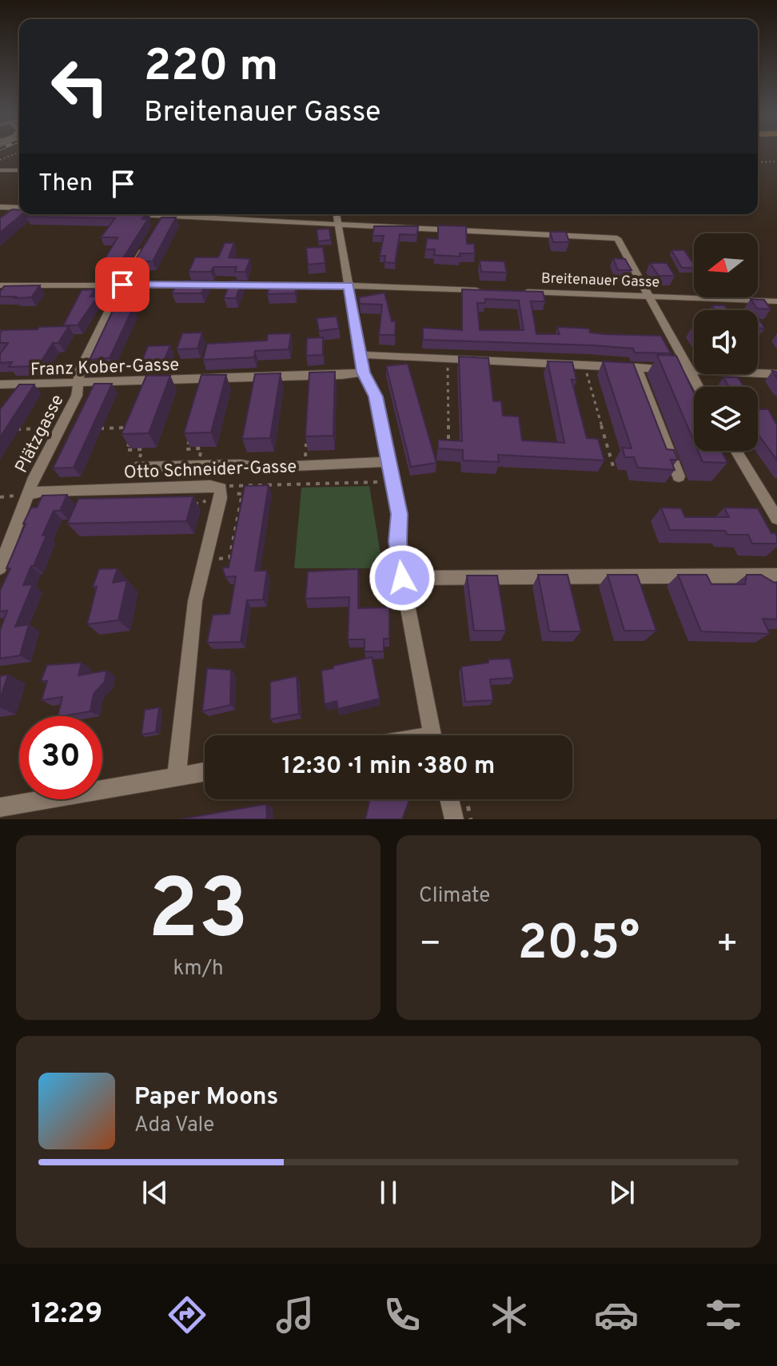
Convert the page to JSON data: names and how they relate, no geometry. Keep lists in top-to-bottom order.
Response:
{
  "streets": {
    "street": [
      "Breitenauer Gasse",
      "Franz Kober-Gasse",
      "Plätzgasse",
      "Otto Schneider-Gasse"
    ]
  },
  "crossings": [
    ["Franz Kober-Gasse", "Plätzgasse"],
    ["Plätzgasse", "Otto Schneider-Gasse"]
  ],
  "north": "left",
  "page": {
    "turn": ["220 m", "Breitenauer Gasse"],
    "then": "Then",
    "limit": "30",
    "trip": "12:30 · 1 min · 380 m",
    "tile": [
      ["23", "km/h"],
      "Climate"
    ],
    "heat": ["−", "20.5°", "+"],
    "song": ["Paper Moons", "Ada Vale"],
    "tabs": "12:29"
  }
}
